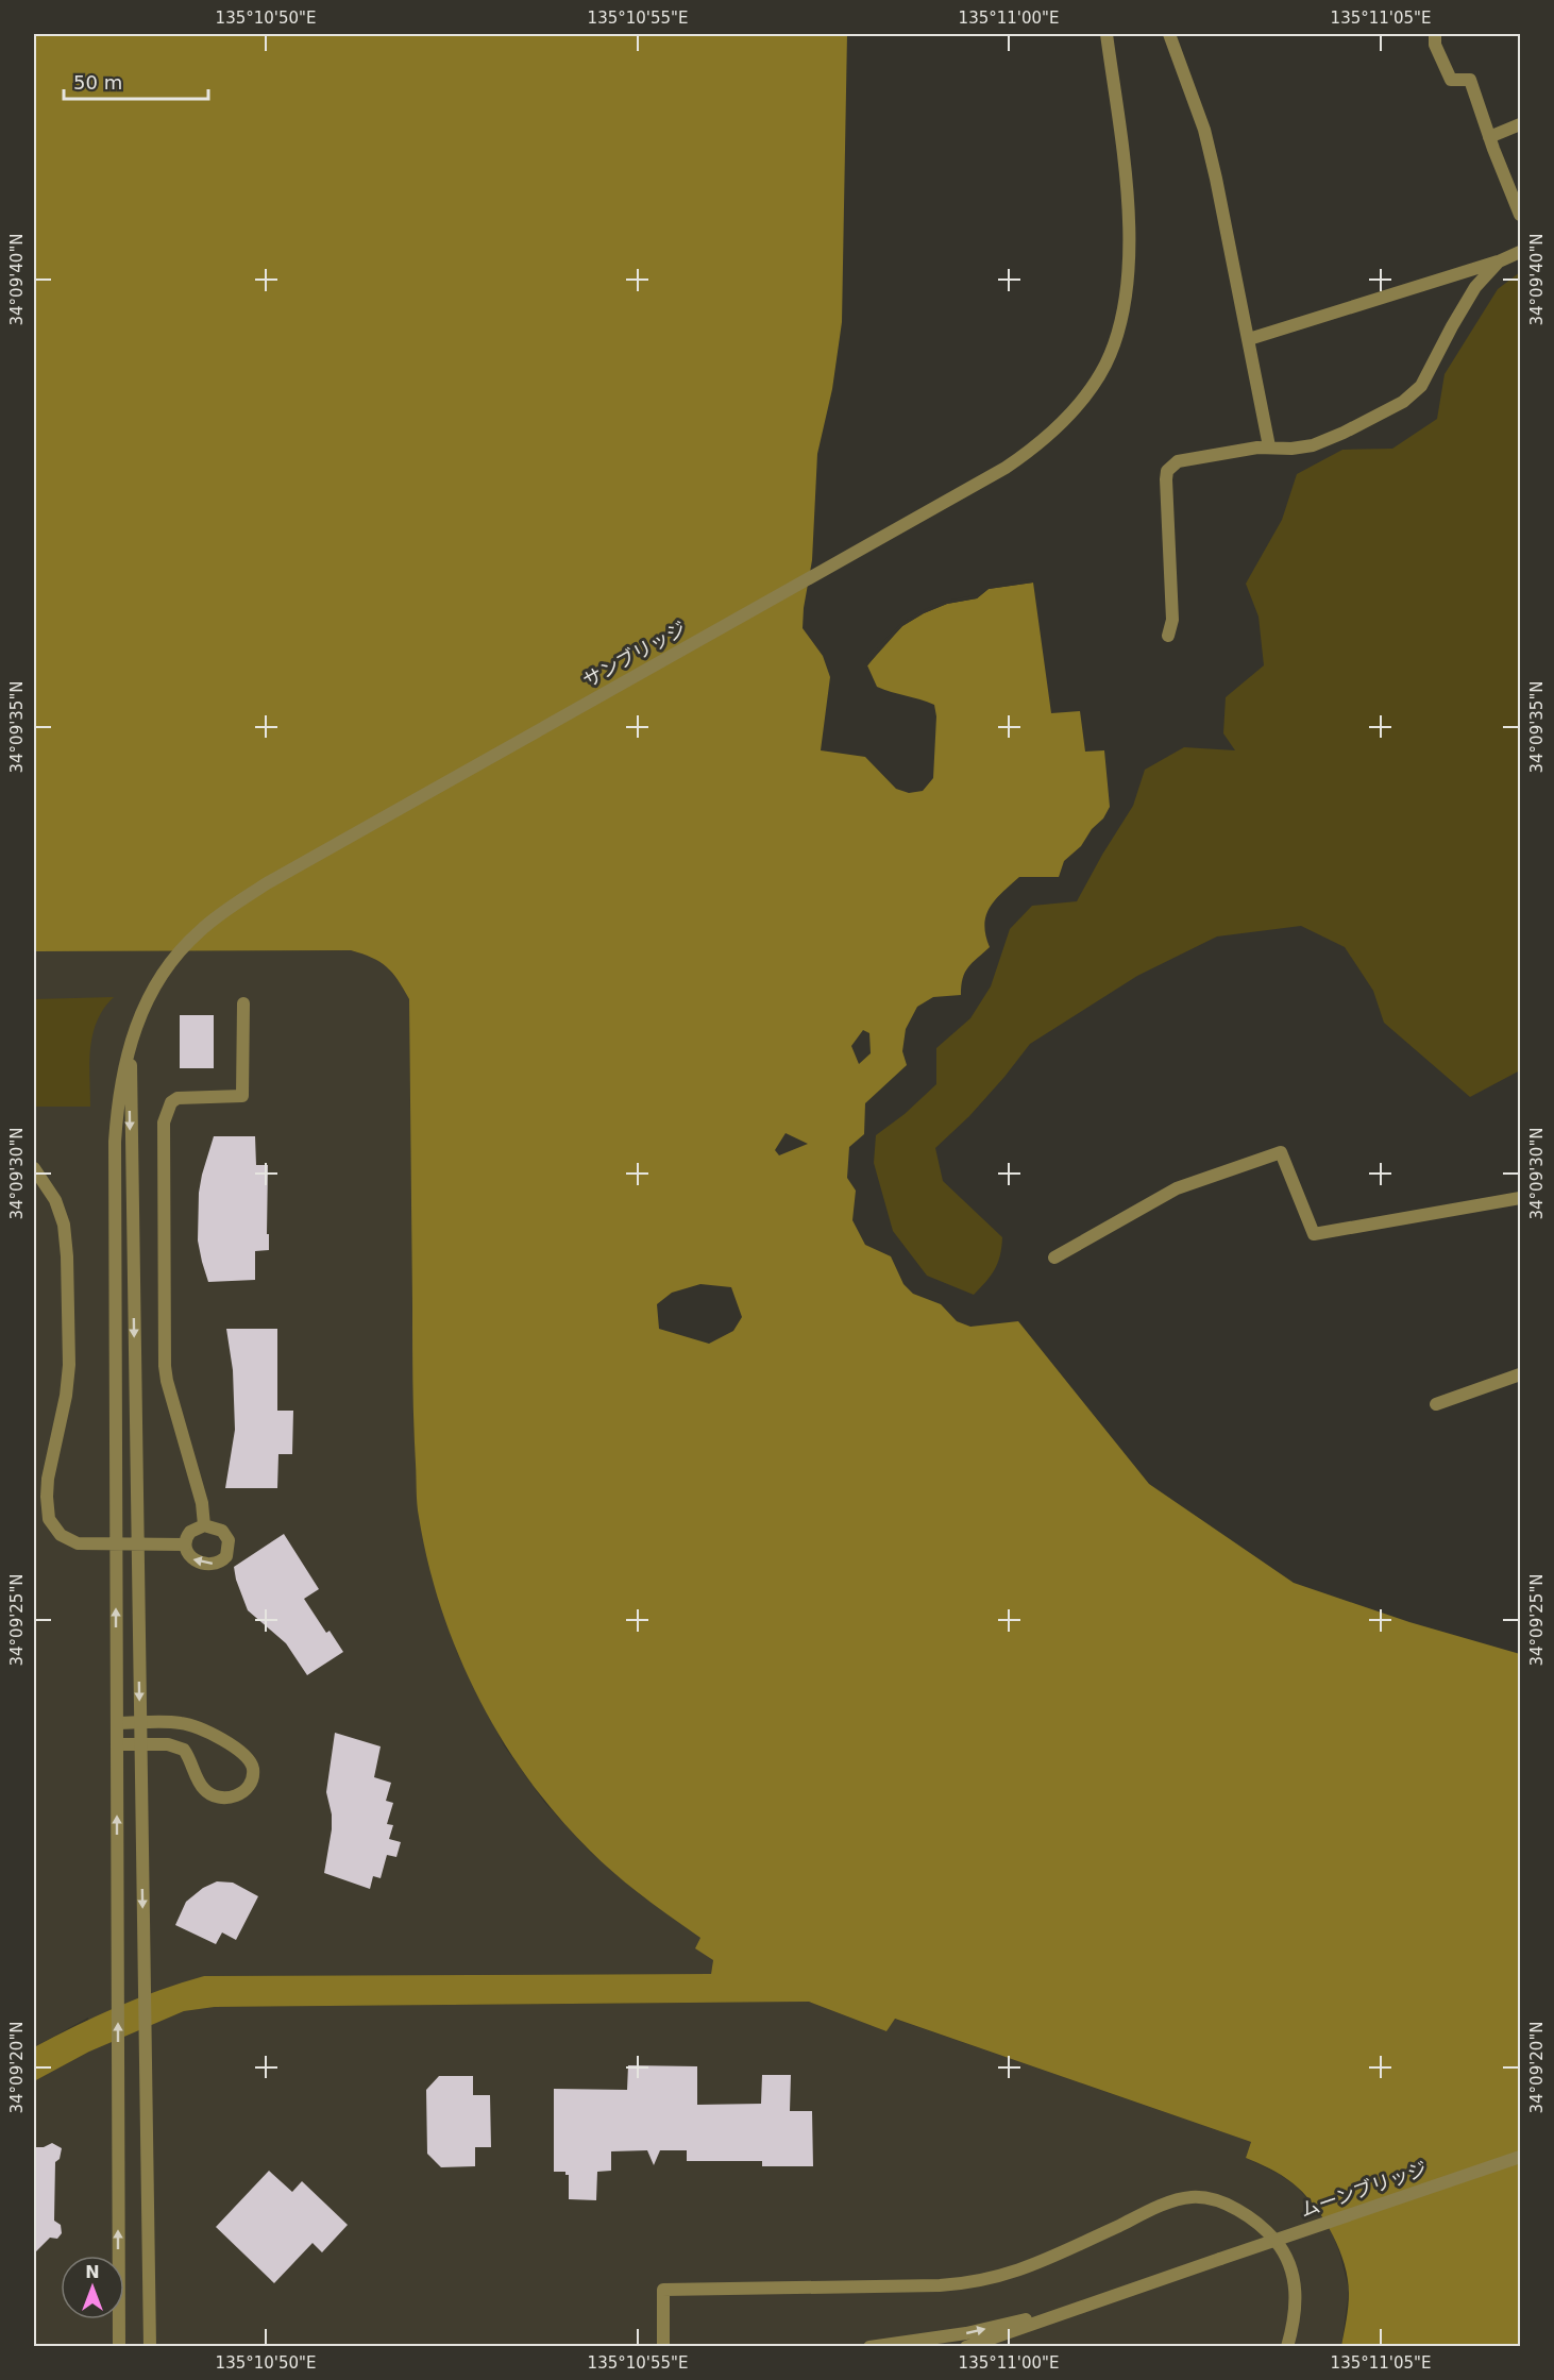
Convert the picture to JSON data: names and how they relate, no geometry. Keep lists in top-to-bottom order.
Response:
{
  "streets": {
    "street": ["サンブリッジ", "ムーンブリッジ"]
  },
  "scale_bar": "50 m",
  "north": "top",
  "coordinates": [
    "135°10'50\"E",
    "135°10'55\"E",
    "135°11'00\"E",
    "135°11'05\"E",
    "34°09'40\"N",
    "34°09'35\"N",
    "34°09'30\"N",
    "34°09'25\"N",
    "34°09'20\"N"
  ]
}
